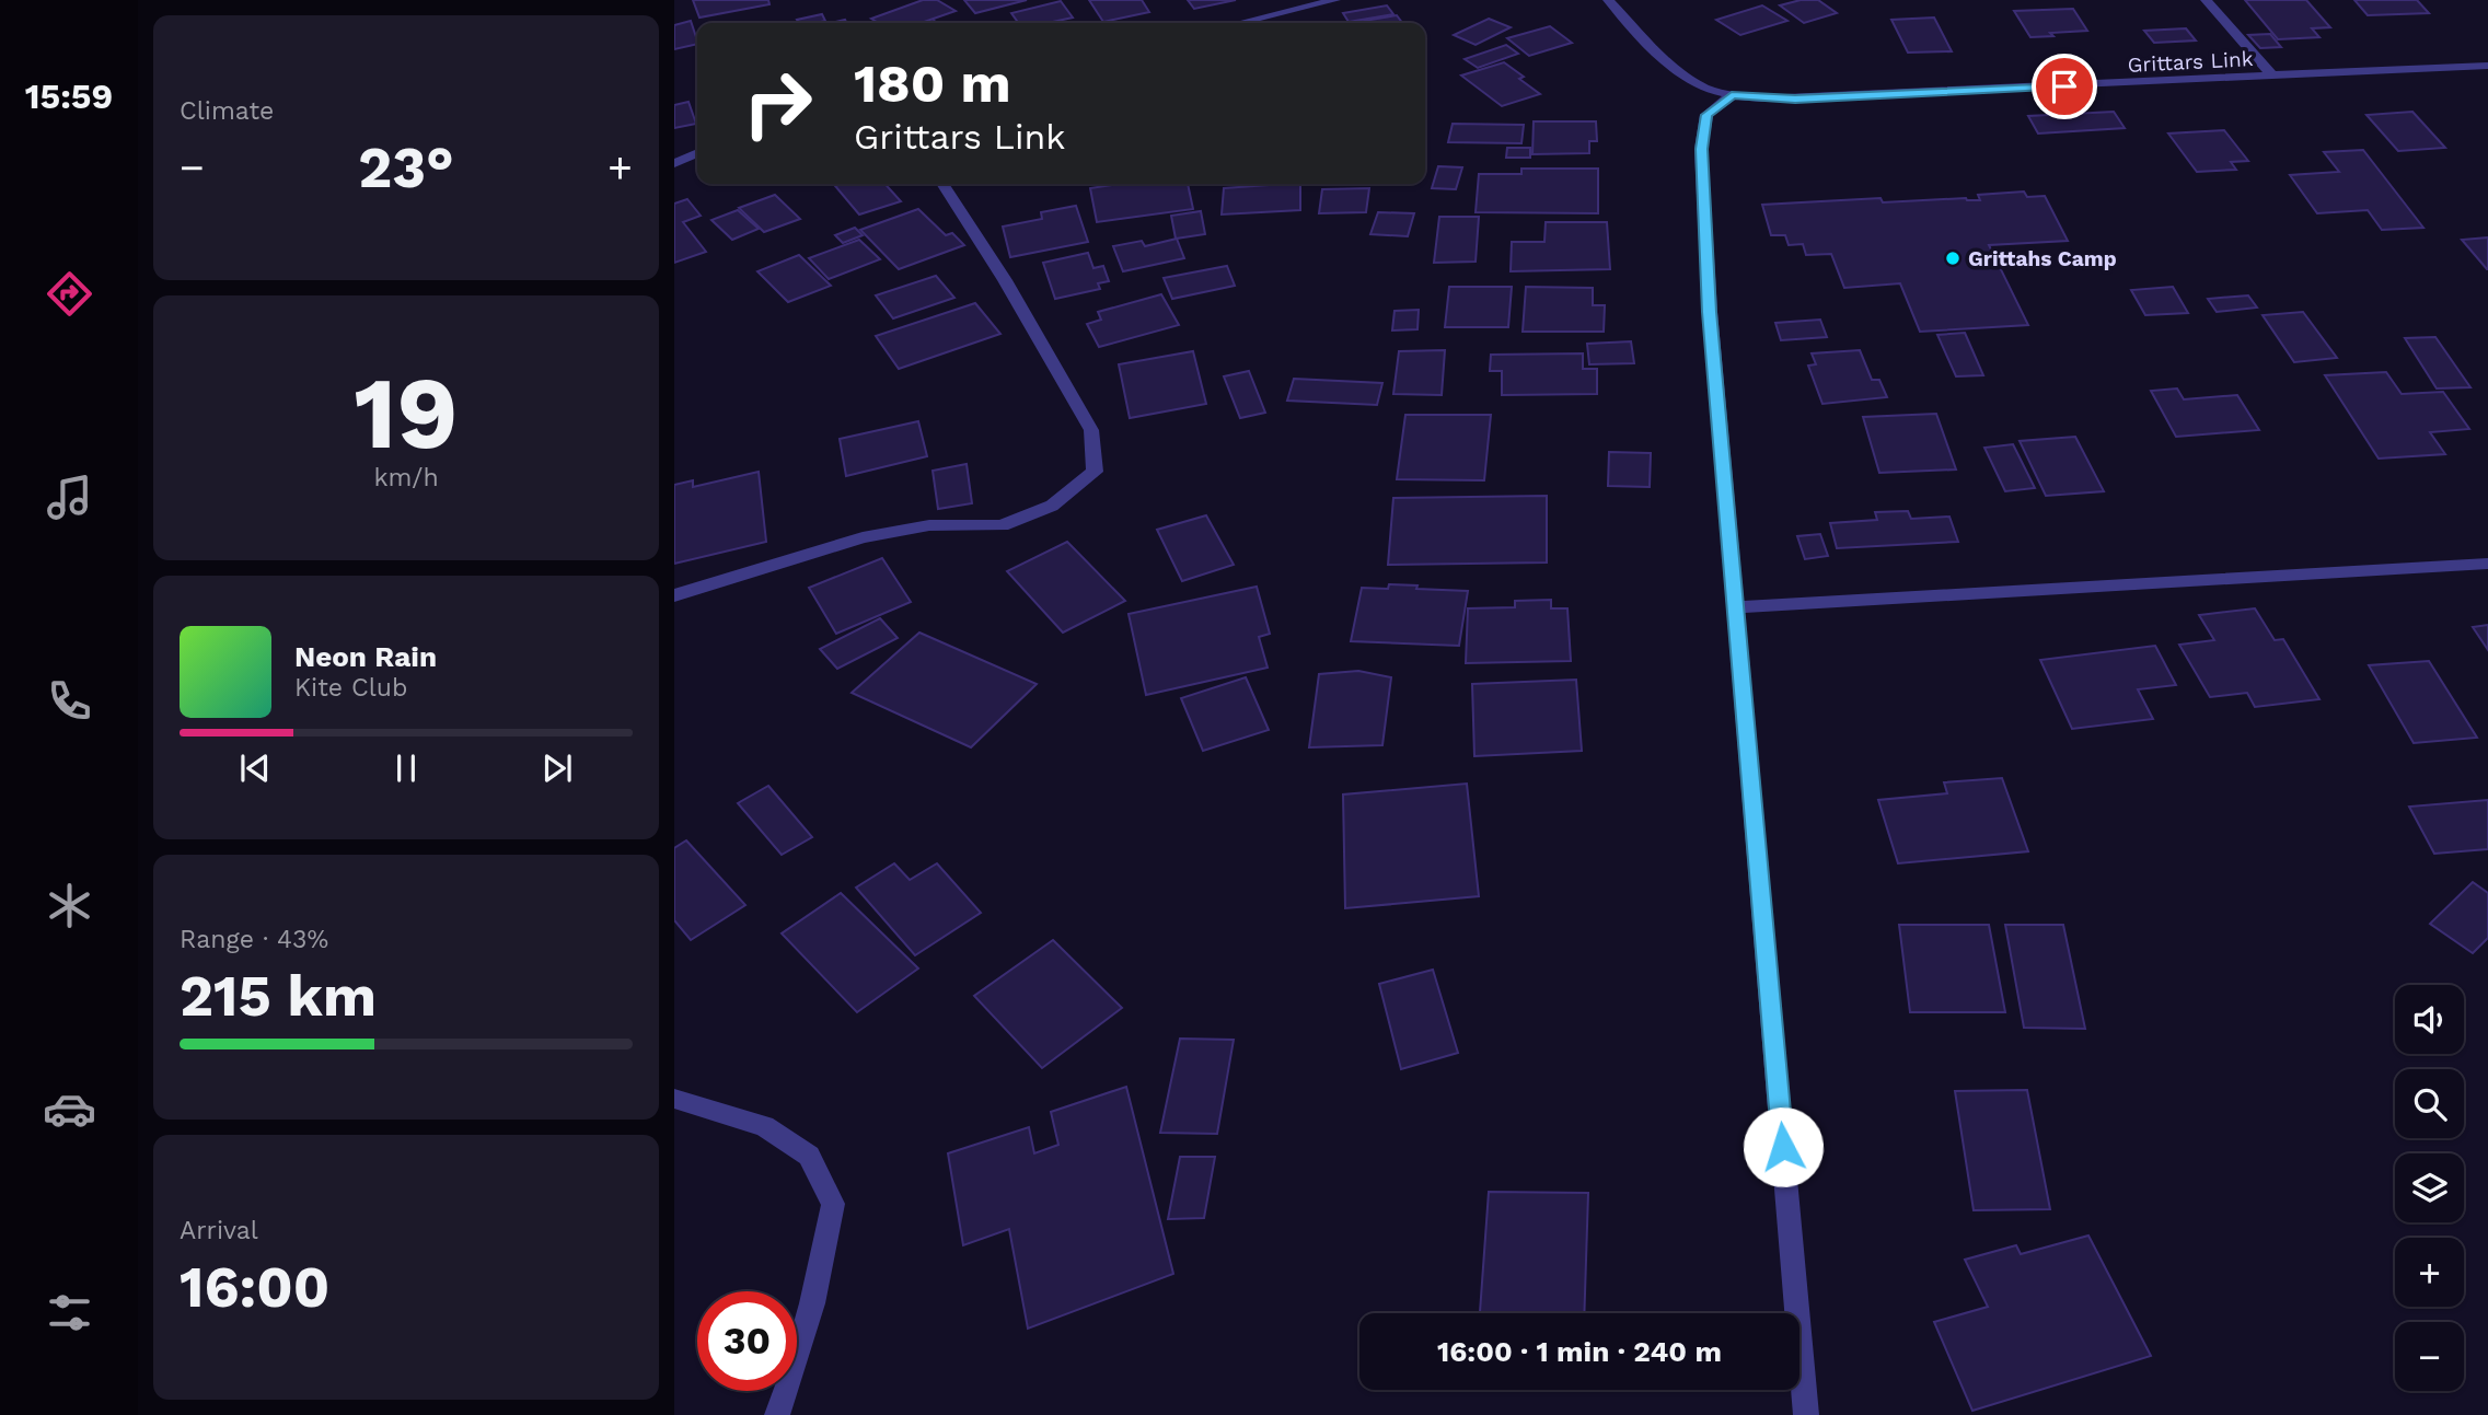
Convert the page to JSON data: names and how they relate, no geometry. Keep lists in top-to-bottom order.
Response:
{
  "streets": {
    "street": ["Grittars Link"]
  },
  "places": ["Grittahs Camp"],
  "page": {
    "tabs": "15:59",
    "tile": [
      "Climate",
      ["19", "km/h"],
      ["Range · 43%", "215 km"],
      ["Arrival", "16:00"]
    ],
    "turn": ["180 m", "Grittars Link"],
    "heat": ["−", "23°", "+"],
    "song": ["Neon Rain", "Kite Club"],
    "map_buttons": ["+", "−"],
    "limit": "30",
    "trip": "16:00 · 1 min · 240 m"
  }
}
